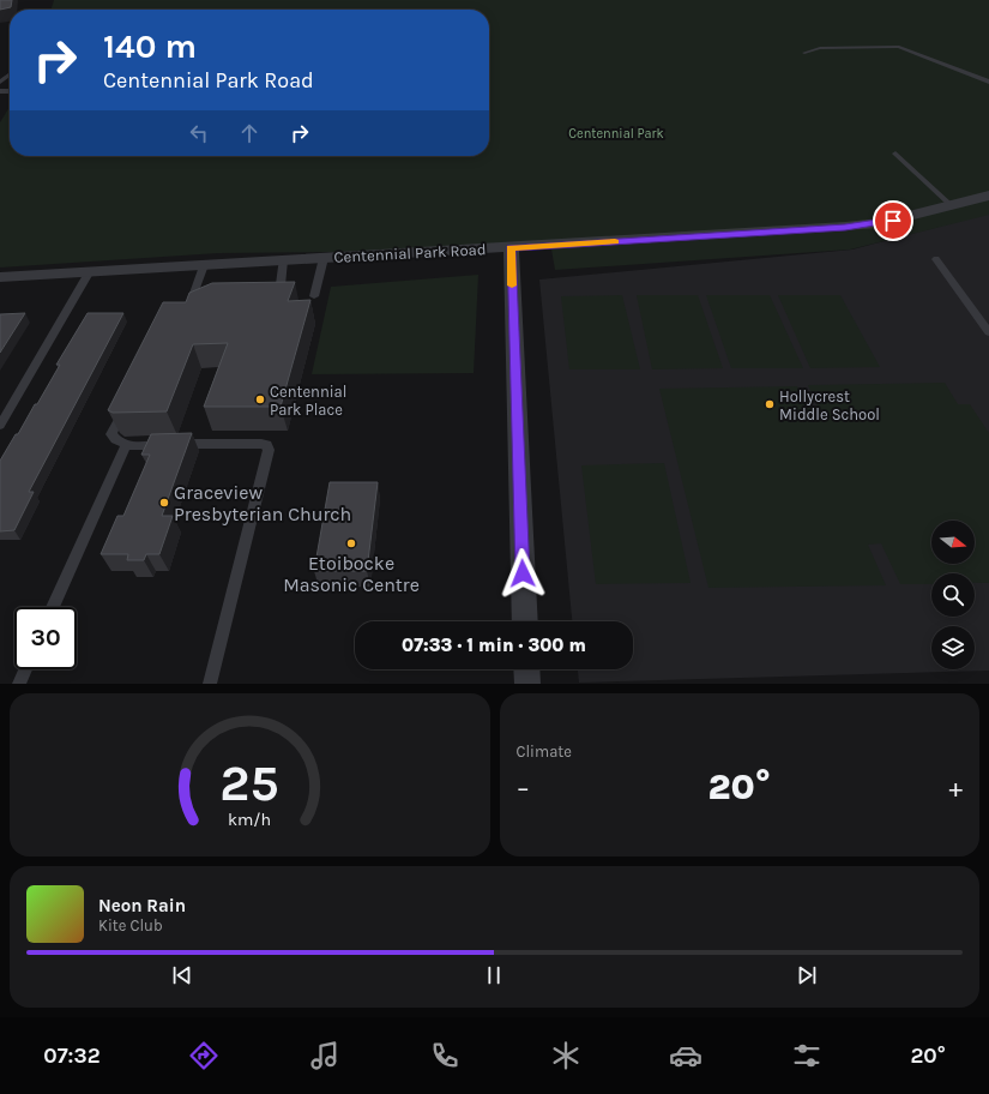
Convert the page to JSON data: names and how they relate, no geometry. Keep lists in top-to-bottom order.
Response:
{
  "streets": {
    "street": ["Centennial Park Road"]
  },
  "parks": ["Centennial Park"],
  "places": [
    "Centennial Park Place",
    "Hollycrest Middle School",
    "Graceview Presbyterian Church",
    "Etoibocke Masonic Centre"
  ],
  "north": "right",
  "page": {
    "turn": ["140 m", "Centennial Park Road"],
    "limit": "30",
    "trip": "07:33 · 1 min · 300 m",
    "tile": "Climate",
    "heat": ["−", "20°", "+"],
    "song": ["Neon Rain", "Kite Club"],
    "tabs": ["07:32", "20°"],
    "gauge": ["25", "km/h"]
  }
}
